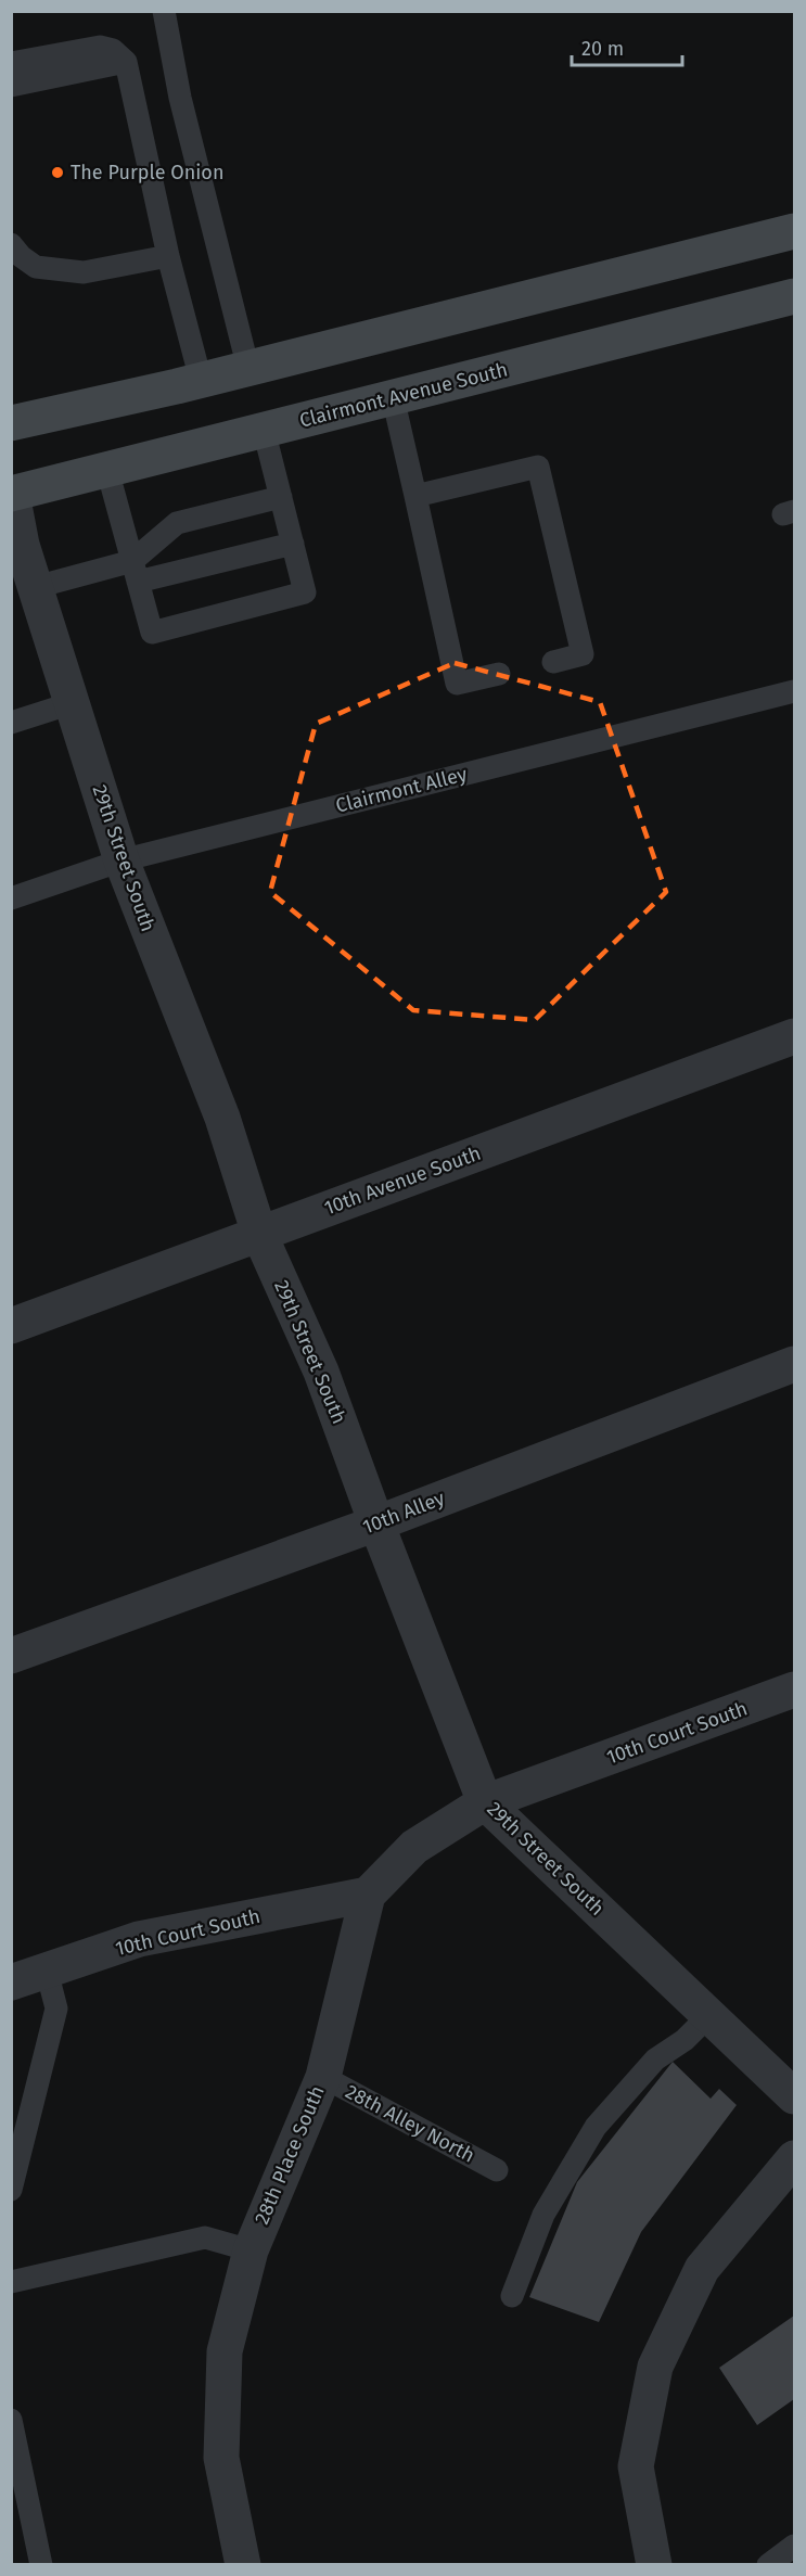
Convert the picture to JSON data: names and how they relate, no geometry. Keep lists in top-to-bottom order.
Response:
{
  "streets": {
    "street": [
      "Clairmont Avenue South",
      "29th Street South",
      "10th Avenue South",
      "10th Alley",
      "10th Court South",
      "28th Place South"
    ],
    "lane": ["Clairmont Alley", "28th Alley North"]
  },
  "crossings": [
    ["Clairmont Avenue South", "29th Street South"],
    ["Clairmont Alley", "29th Street South"],
    ["29th Street South", "10th Avenue South"],
    ["29th Street South", "10th Alley"],
    ["29th Street South", "10th Court South"],
    ["10th Court South", "28th Place South"],
    ["28th Alley North", "28th Place South"]
  ],
  "places": ["The Purple Onion"],
  "scale_bar": "20 m"
}
